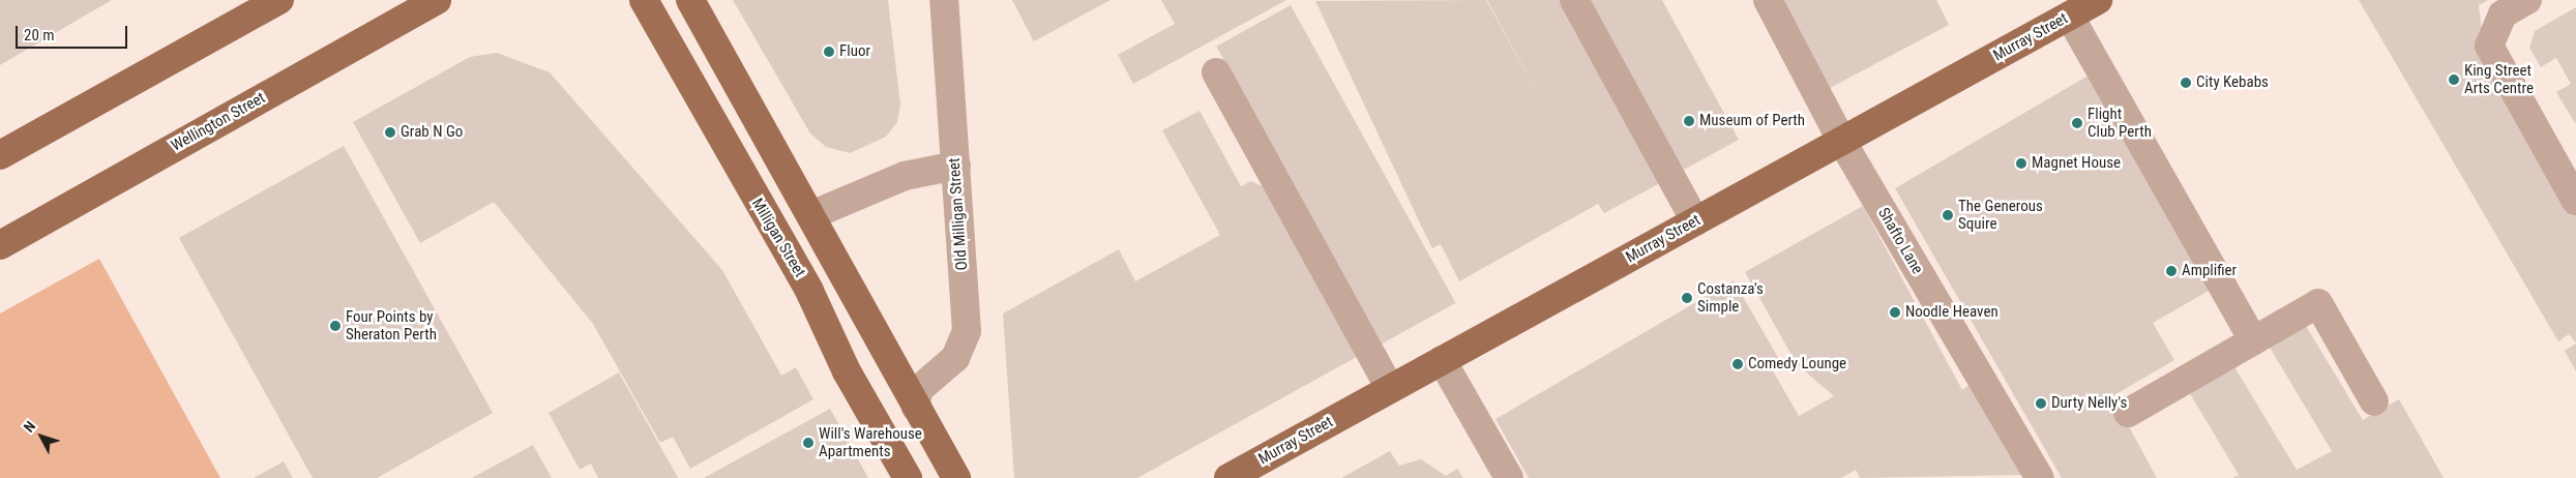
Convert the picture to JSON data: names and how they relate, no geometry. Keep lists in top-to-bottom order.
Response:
{
  "streets": {
    "main road": ["Murray Street", "Wellington Street", "Milligan Street"],
    "street": ["Old Milligan Street", "Shafto Lane"]
  },
  "crossings": [
    ["Murray Street", "Shafto Lane"]
  ],
  "places": [
    "Fluor",
    "King Street Arts Centre",
    "City Kebabs",
    "Museum of Perth",
    "Flight Club Perth",
    "Grab N Go",
    "Magnet House",
    "The Generous Squire",
    "Amplifier",
    "Costanza's Simple",
    "Noodle Heaven",
    "Four Points by Sheraton Perth",
    "Comedy Lounge",
    "Durty Nelly's",
    "Will's Warehouse Apartments"
  ],
  "scale_bar": "20 m",
  "north": "top left"
}
